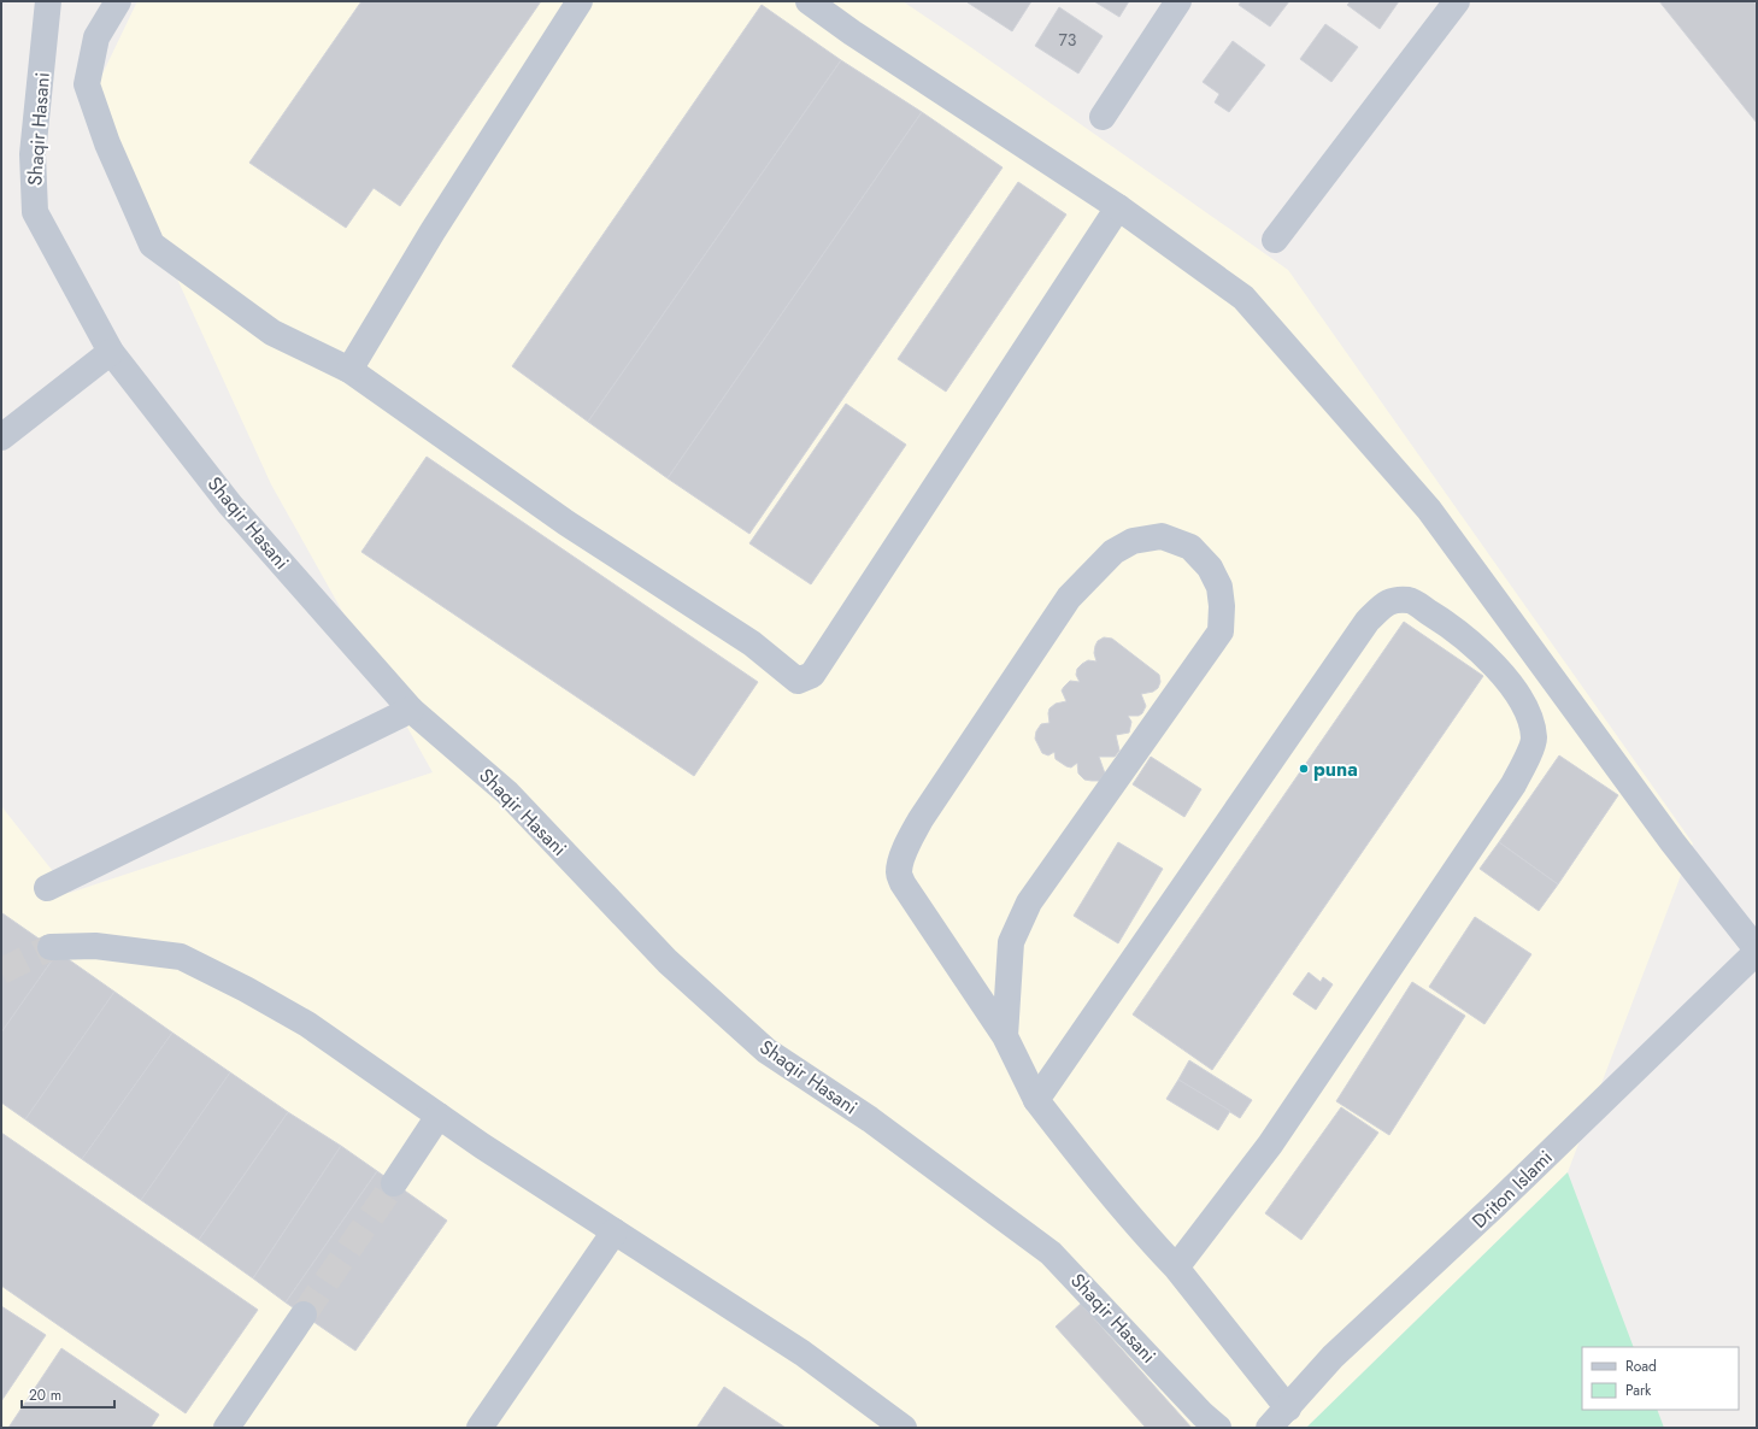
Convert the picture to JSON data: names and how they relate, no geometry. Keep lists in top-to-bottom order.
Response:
{
  "streets": {
    "street": ["Shaqir Hasani", "Driton Islami"]
  },
  "places": ["puna"],
  "house_numbers": ["73"],
  "legend": ["Road", "Park"],
  "scale_bar": "20 m"
}
